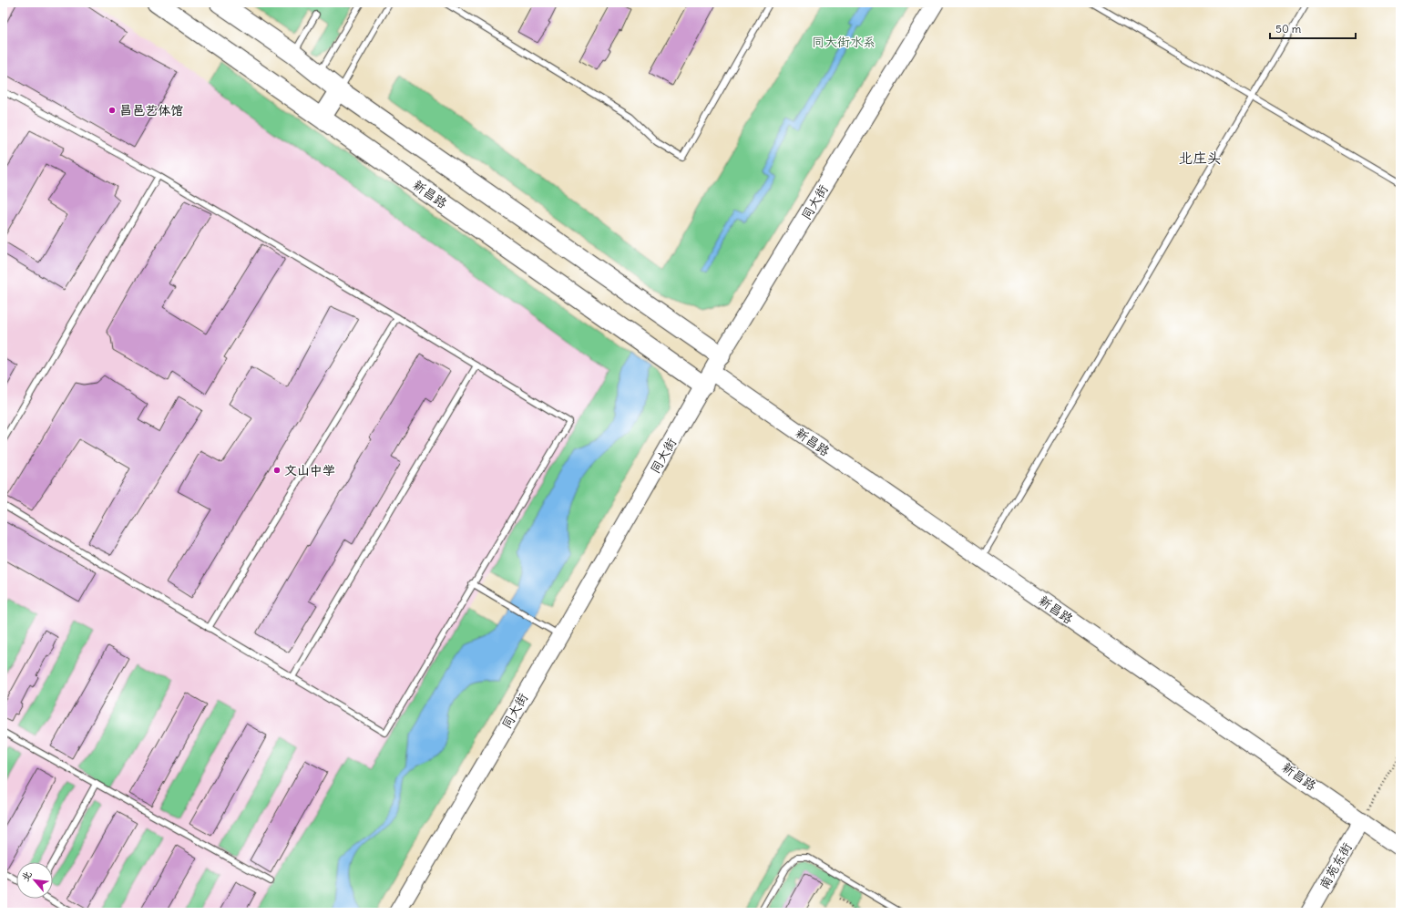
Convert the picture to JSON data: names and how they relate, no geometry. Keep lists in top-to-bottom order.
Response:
{
  "streets": {
    "main road": ["新昌路"],
    "street": ["同大街", "南苑东街"]
  },
  "crossings": [
    ["新昌路", "同大街"],
    ["新昌路", "南苑东街"]
  ],
  "districts": ["北庄头"],
  "parks": ["同大街水系"],
  "places": ["昌邑艺体馆", "文山中学"],
  "scale_bar": "50 m",
  "north": "top left"
}
